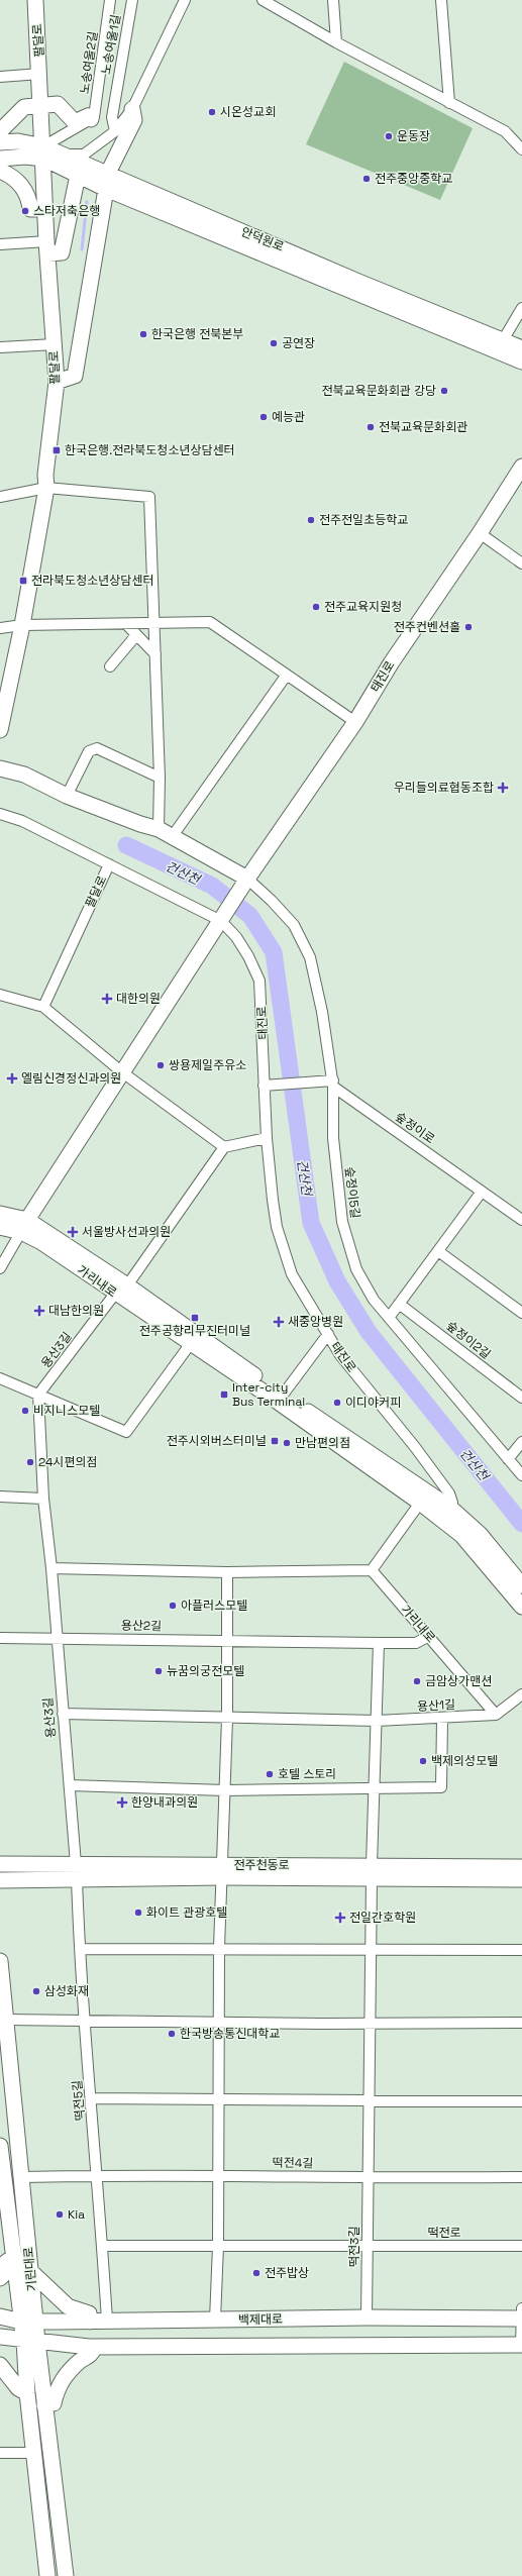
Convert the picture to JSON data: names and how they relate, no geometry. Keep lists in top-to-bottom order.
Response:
{
  "streets": {
    "street": [
      "팔달로",
      "노송여울1길",
      "노송여울2길",
      "안덕원로",
      "태진로",
      "숲정이로",
      "숲정이5길",
      "가리내로",
      "숲정이2길",
      "용산3길",
      "용산2길",
      "용산1길",
      "전주천동로",
      "떡전5길",
      "떡전4길",
      "떡전로",
      "떡전3길",
      "기린대로",
      "백제대로"
    ]
  },
  "crossings": [
    ["팔달로", "안덕원로"],
    ["팔달로", "태진로"],
    ["노송여울1길", "노송여울2길"],
    ["태진로", "숲정이5길"],
    ["태진로", "가리내로"],
    ["숲정이로", "숲정이5길"],
    ["가리내로", "용산3길"],
    ["가리내로", "용산1길"],
    ["용산3길", "용산2길"],
    ["용산3길", "전주천동로"],
    ["용산3길", "떡전5길"],
    ["전주천동로", "떡전5길"],
    ["전주천동로", "떡전3길"],
    ["떡전5길", "떡전4길"],
    ["떡전5길", "백제대로"],
    ["떡전4길", "떡전3길"],
    ["떡전4길", "기린대로"],
    ["떡전로", "떡전3길"],
    ["떡전3길", "백제대로"],
    ["기린대로", "백제대로"]
  ],
  "water": ["건산천"],
  "places": {
    "other": [
      "시온성교회",
      "운동장",
      "전주중앙중학교",
      "스타저축은행",
      "한국은행 전북본부",
      "공연장",
      "전북교육문화회관 강당",
      "예능관",
      "전북교육문화회관",
      "전주전일초등학교",
      "전주교육지원청",
      "전주컨벤션홀",
      "쌍용제일주유소",
      "이디야커피",
      "비지니스모텔",
      "만남편의점",
      "24시편의점",
      "아플러스모텔",
      "뉴꿈의궁전모텔",
      "금암상가맨션",
      "백제의성모텔",
      "호텔 스토리",
      "화이트 관광호텔",
      "삼성화재",
      "한국방송통신대학교",
      "Kia",
      "전주밥상"
    ],
    "transit": [
      "한국은행.전라북도청소년상담센터",
      "전라북도청소년상담센터",
      "전주공항리무진터미널",
      "Inter-city Bus Terminal",
      "전주시외버스터미널"
    ],
    "health": [
      "우리들의료협동조합",
      "대한의원",
      "엘림신경정신과의원",
      "서울방사선과의원",
      "대남한의원",
      "새중앙병원",
      "한양내과의원",
      "전일간호학원"
    ]
  }
}
